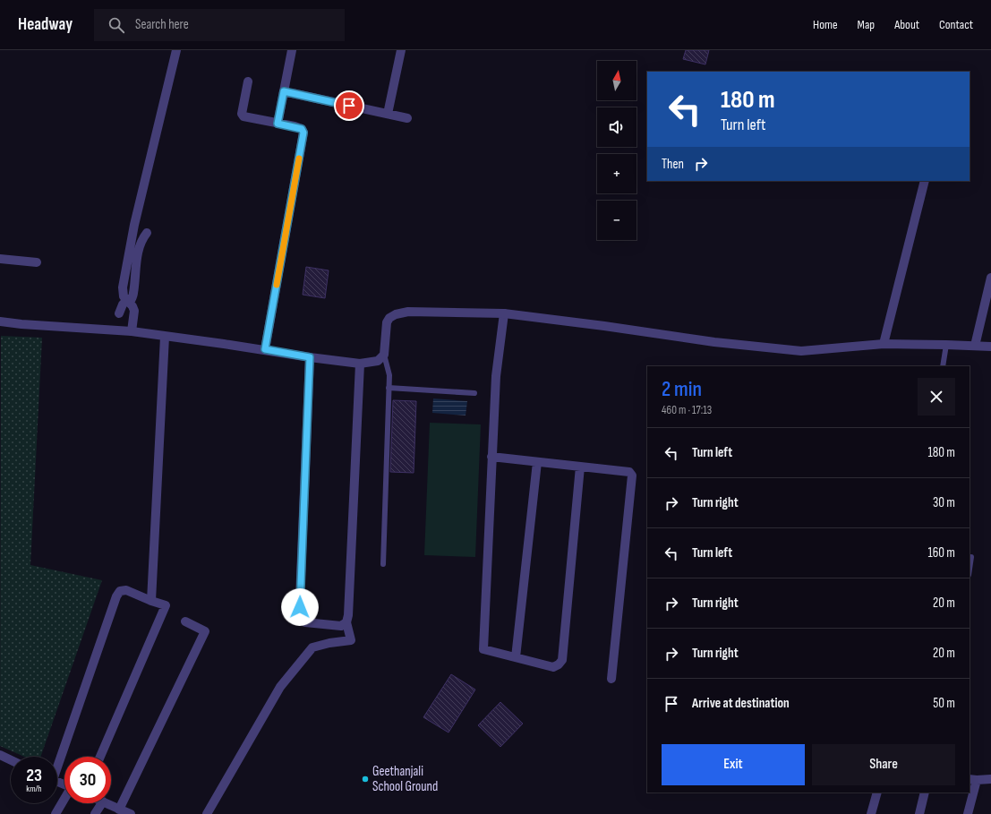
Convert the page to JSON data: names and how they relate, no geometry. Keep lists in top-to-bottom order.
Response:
{
  "places": ["Geethanjali School Ground"],
  "north": "top",
  "page": {
    "header": "Headway",
    "search": "Search here",
    "nav": [
      "Home",
      "Map",
      "About",
      "Contact"
    ],
    "map_buttons": ["+", "−"],
    "turn": ["180 m", "Turn left"],
    "then": "Then",
    "heading": ["2 min", "460 m · 17:13"],
    "list": [
      {
        "name": "Turn left",
        "value": "180 m"
      },
      {
        "name": "Turn right",
        "value": "30 m"
      },
      {
        "name": "Turn left",
        "value": "160 m"
      },
      {
        "name": "Turn right",
        "value": "20 m"
      },
      {
        "name": "Turn right",
        "value": "20 m"
      },
      {
        "name": "Arrive at destination",
        "value": "50 m"
      }
    ],
    "buttons": ["Exit", "Share"],
    "speed": "23 km/h",
    "limit": "30"
  }
}
